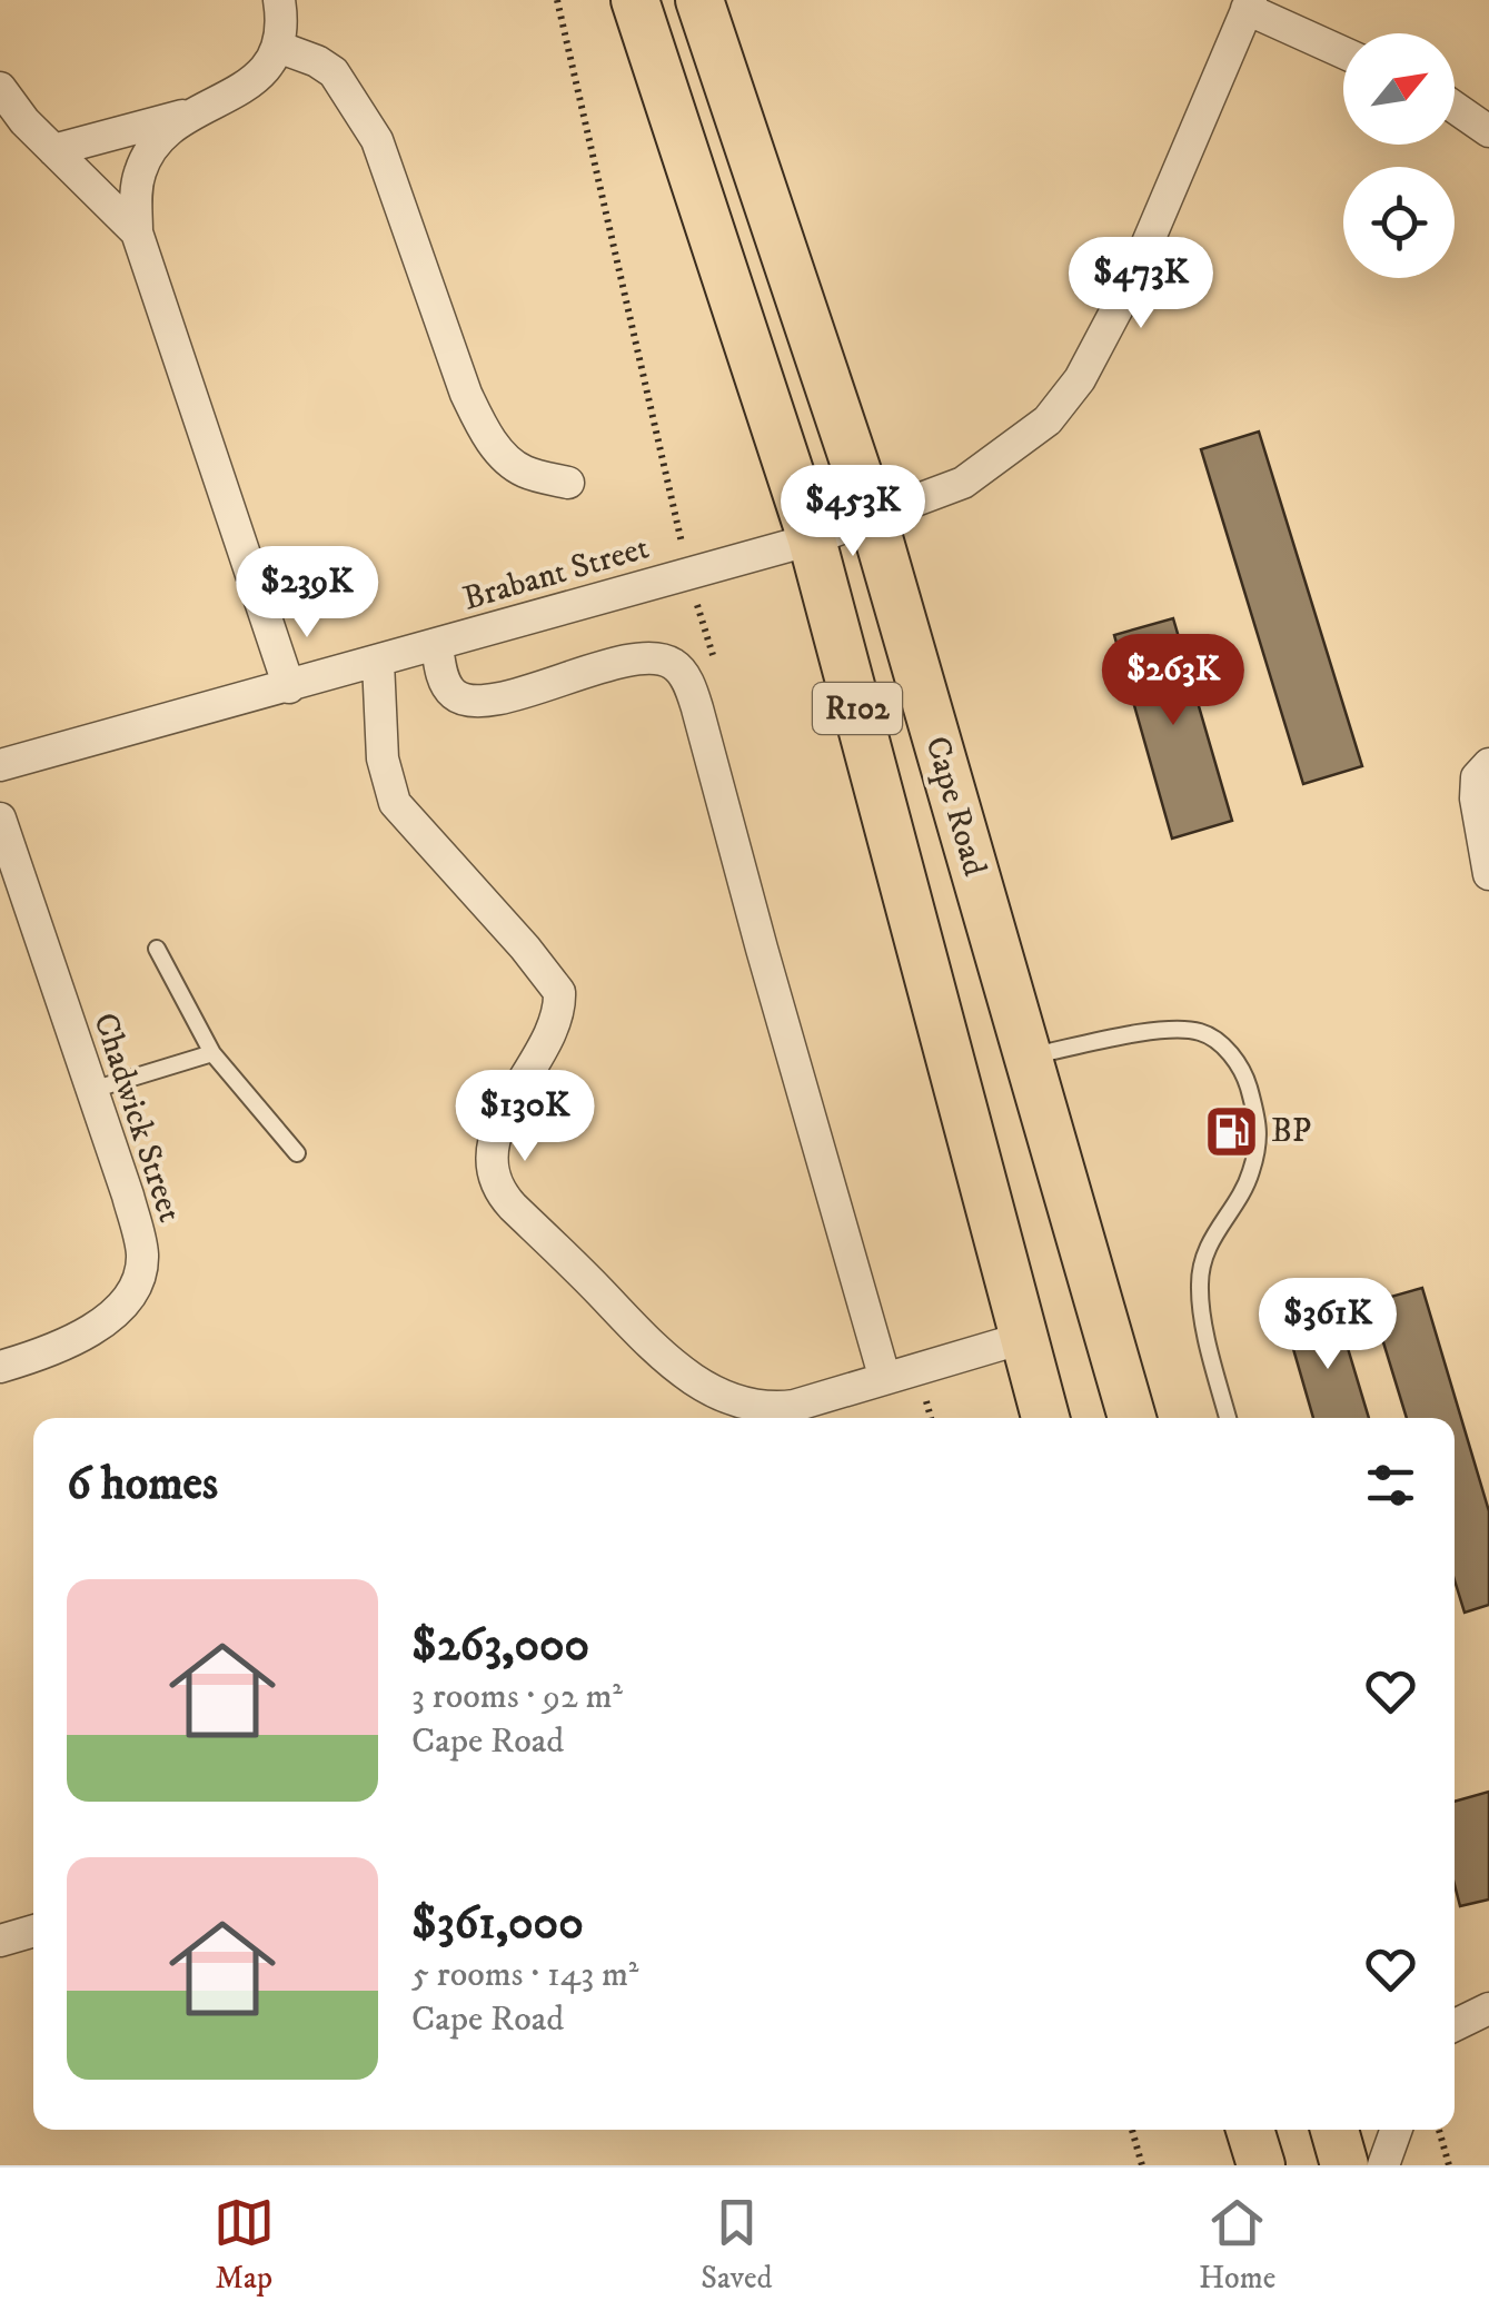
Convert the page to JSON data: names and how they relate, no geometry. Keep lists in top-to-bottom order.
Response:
{
  "streets": {
    "main road": ["R102", "Cape Road"],
    "street": ["Brabant Street", "Chadwick Street"]
  },
  "crossings": [
    ["Brabant Street", "Cape Road"]
  ],
  "places": {
    "fuel station": ["BP"]
  },
  "north": "top right",
  "page": {
    "price": [
      "$473K",
      "$453K",
      "$239K",
      "$263K",
      "$130K",
      "$361K"
    ],
    "heading": "6 homes",
    "list": [
      {
        "name": "$263,000",
        "note": "3 rooms · 92 m² · Cape Road"
      },
      {
        "name": "$361,000",
        "note": "5 rooms · 143 m² · Cape Road"
      }
    ],
    "tabs": ["Map", "Saved", "Home"]
  }
}
